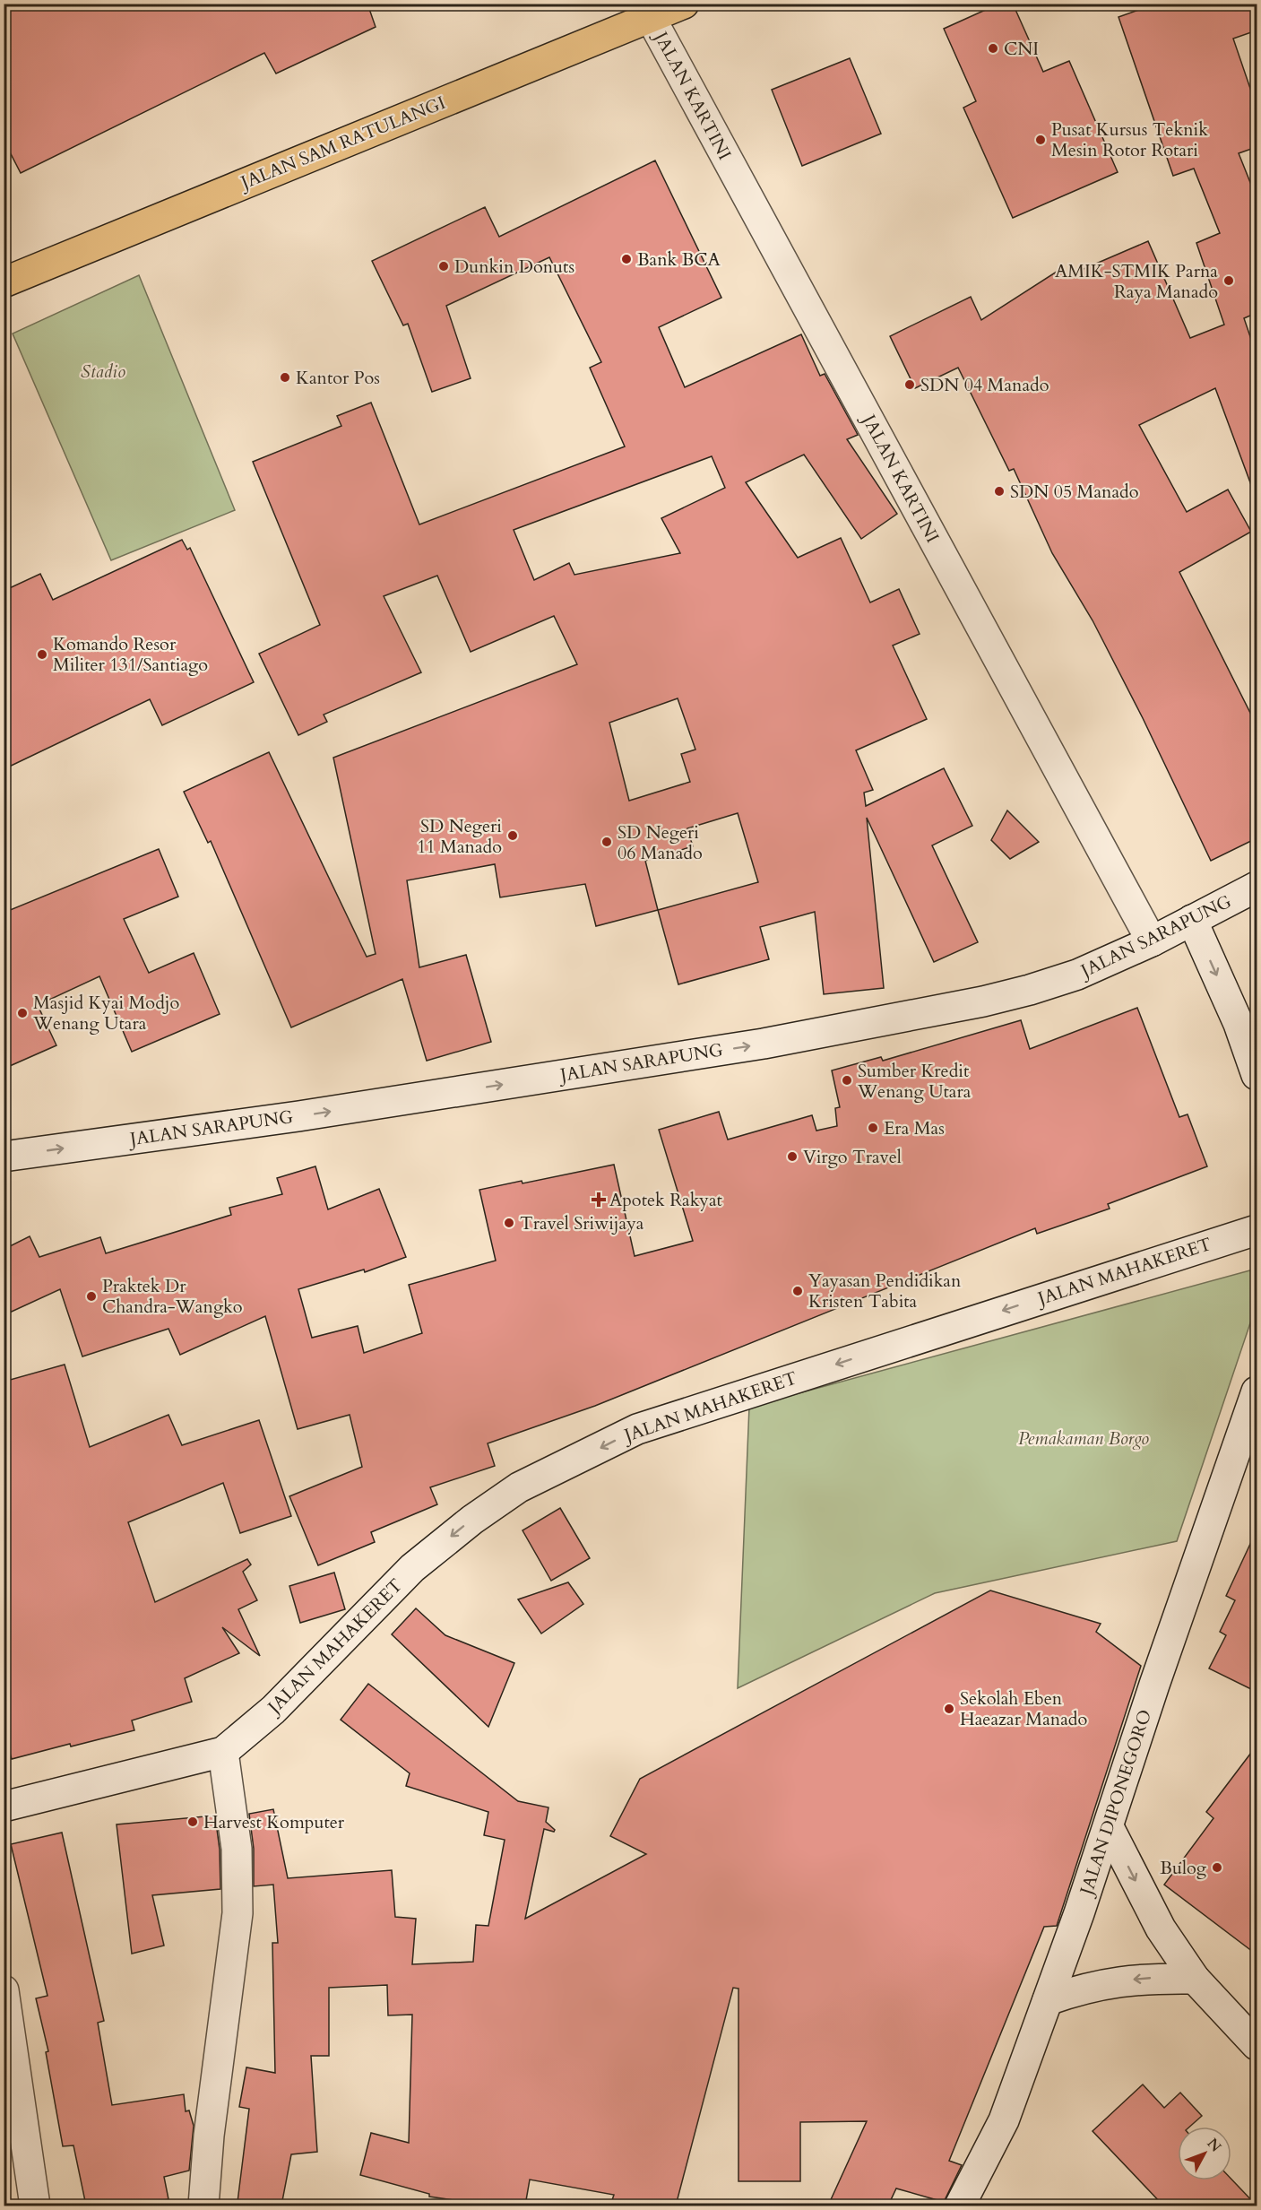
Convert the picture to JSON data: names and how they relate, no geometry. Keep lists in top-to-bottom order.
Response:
{
  "streets": {
    "main road": ["JALAN SAM RATULANGI"],
    "street": [
      "JALAN KARTINI",
      "JALAN SARAPUNG",
      "JALAN MAHAKERET",
      "JALAN DIPONEGORO"
    ]
  },
  "crossings": [
    ["JALAN KARTINI", "JALAN SAM RATULANGI"],
    ["JALAN KARTINI", "JALAN SARAPUNG"]
  ],
  "one_way": ["JALAN SARAPUNG", "JALAN MAHAKERET"],
  "parks": ["Stadio", "Pemakaman Borgo"],
  "places": {
    "other": [
      "CNI",
      "Pusat Kursus Teknik Mesin Rotor Rotari",
      "Bank BCA",
      "Dunkin Donuts",
      "AMIK-STMIK Parna Raya Manado",
      "Kantor Pos",
      "SDN 04 Manado",
      "SDN 05 Manado",
      "Komando Resor Militer 131/Santiago",
      "SD Negeri 11 Manado",
      "SD Negeri 06 Manado",
      "Masjid Kyai Modjo Wenang Utara",
      "Sumber Kredit Wenang Utara",
      "Era Mas",
      "Virgo Travel",
      "Travel Sriwijaya",
      "Yayasan Pendidikan Kristen Tabita",
      "Praktek Dr Chandra-Wangko",
      "Sekolah Eben Haeazar Manado",
      "Harvest Komputer",
      "Bulog"
    ],
    "health": ["Apotek Rakyat"]
  },
  "north": "top right"
}
